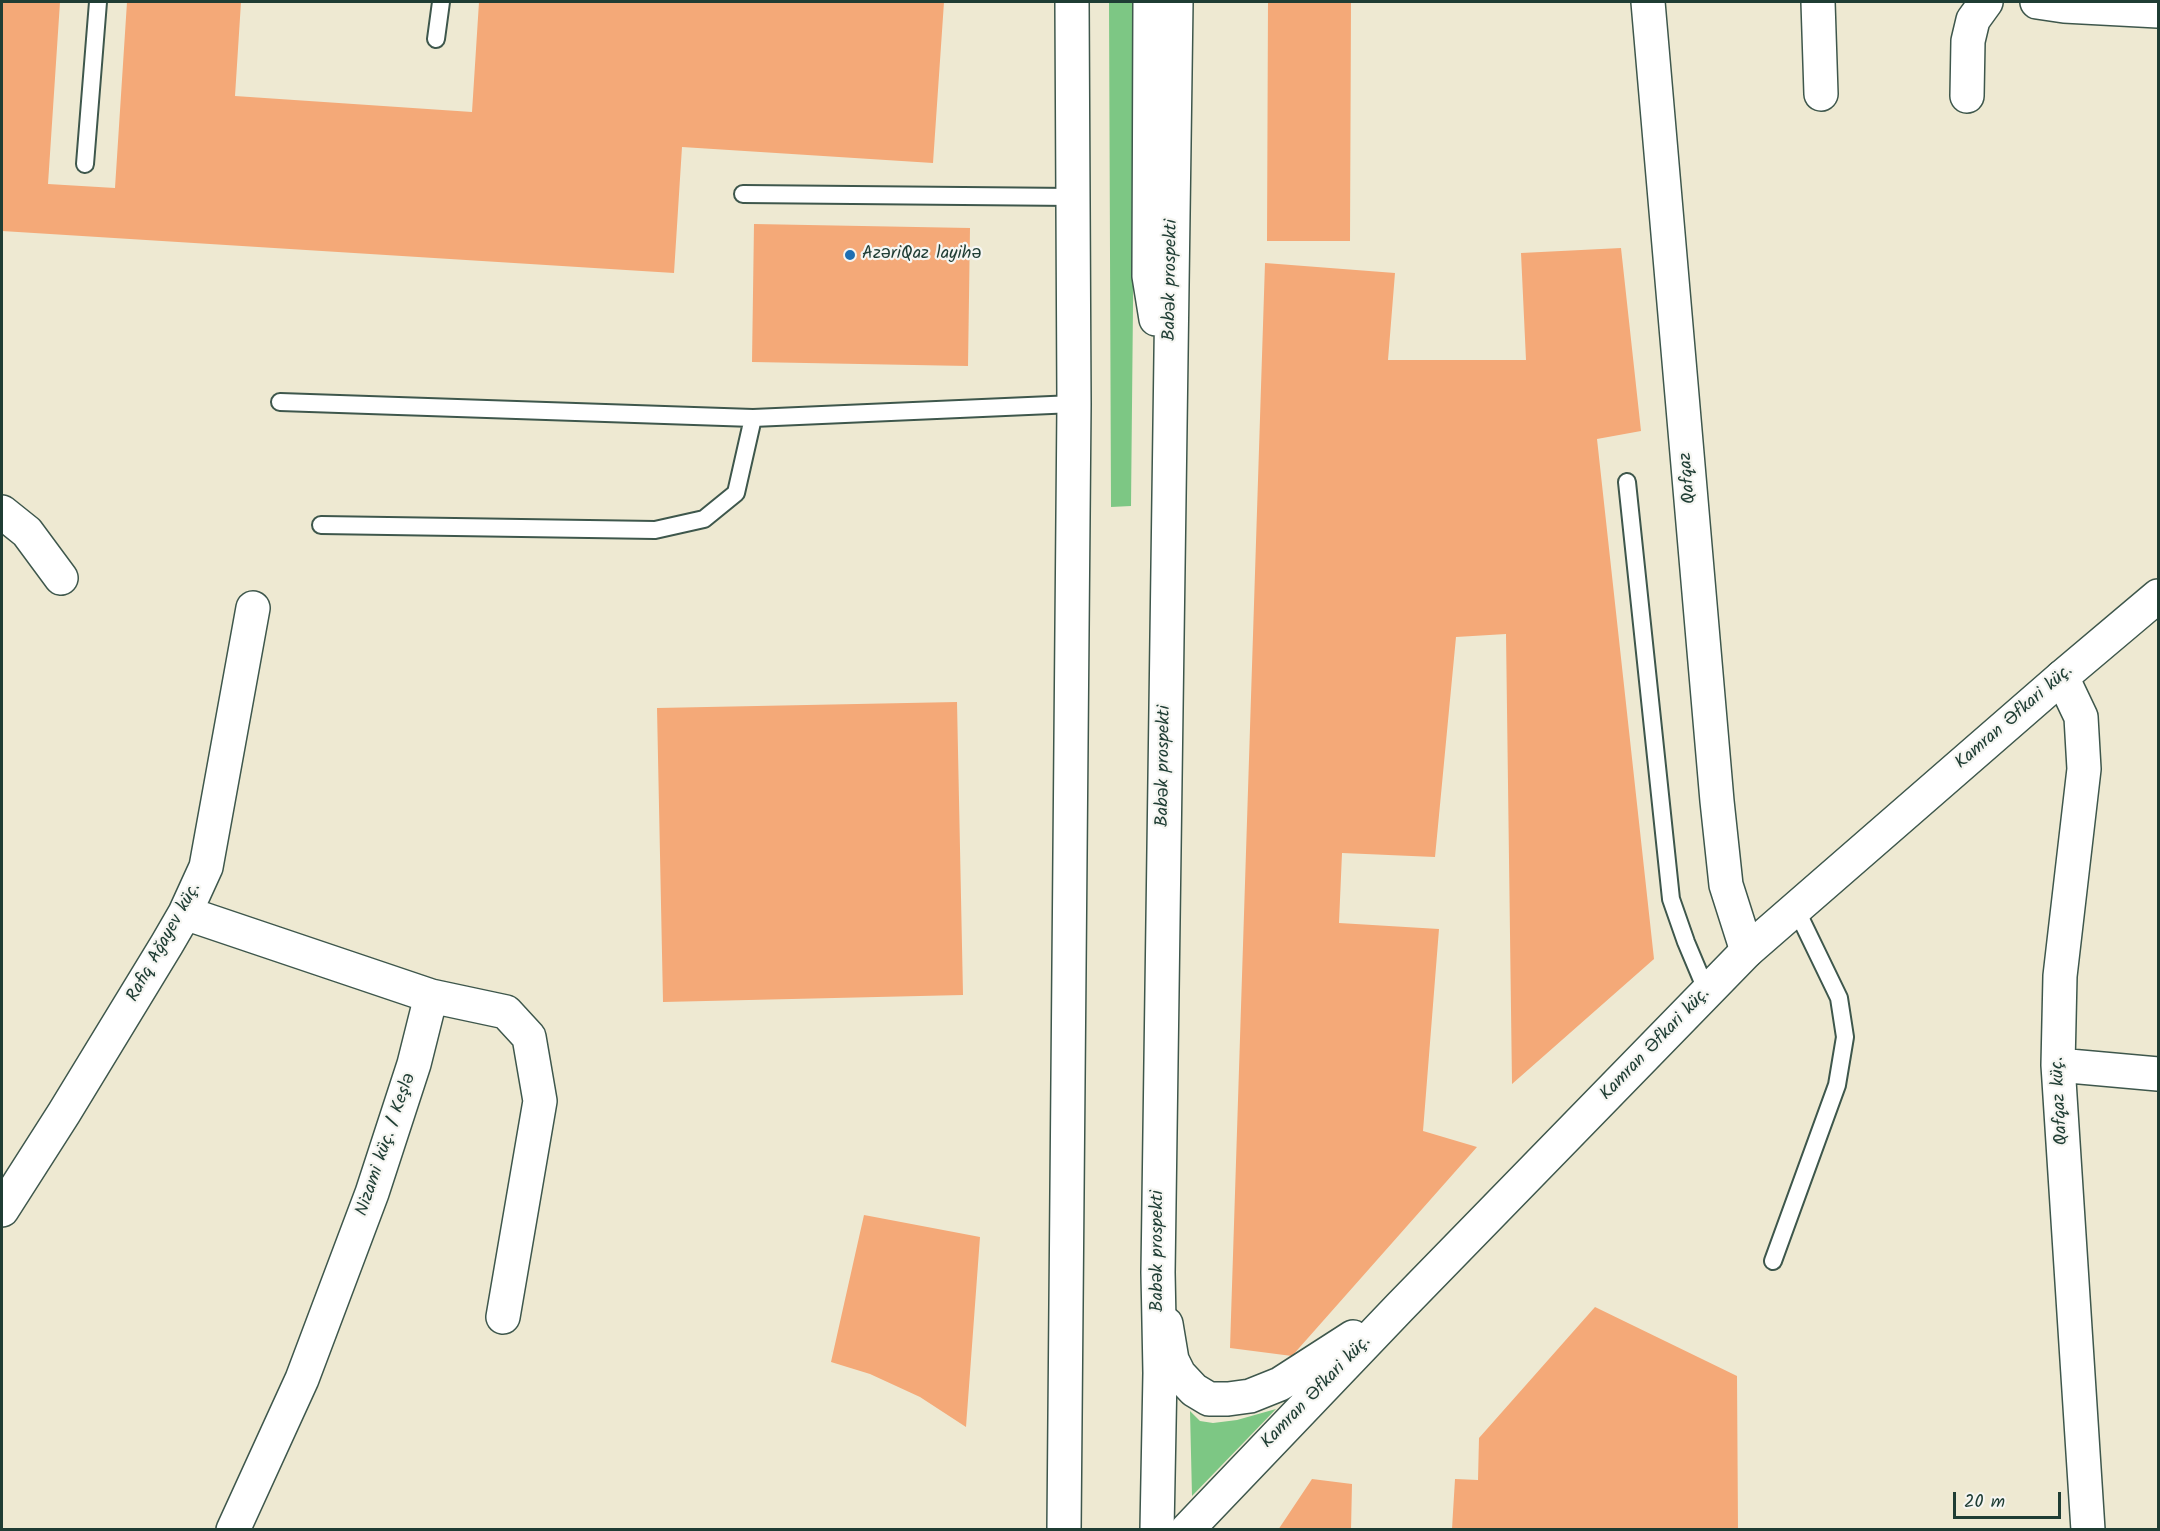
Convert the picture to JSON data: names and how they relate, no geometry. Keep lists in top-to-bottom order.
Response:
{
  "streets": {
    "street": [
      "Babək prospekti",
      "Qafqaz",
      "Kamran Əfkari küç.",
      "Rafiq Ağayev küç.",
      "Qafqaz küç.",
      "Nizami küç. / Keşlə"
    ]
  },
  "crossings": [
    ["Qafqaz", "Kamran Əfkari küç."],
    ["Kamran Əfkari küç.", "Qafqaz küç."]
  ],
  "places": ["AzəriQaz layihə"],
  "scale_bar": "20 m"
}
